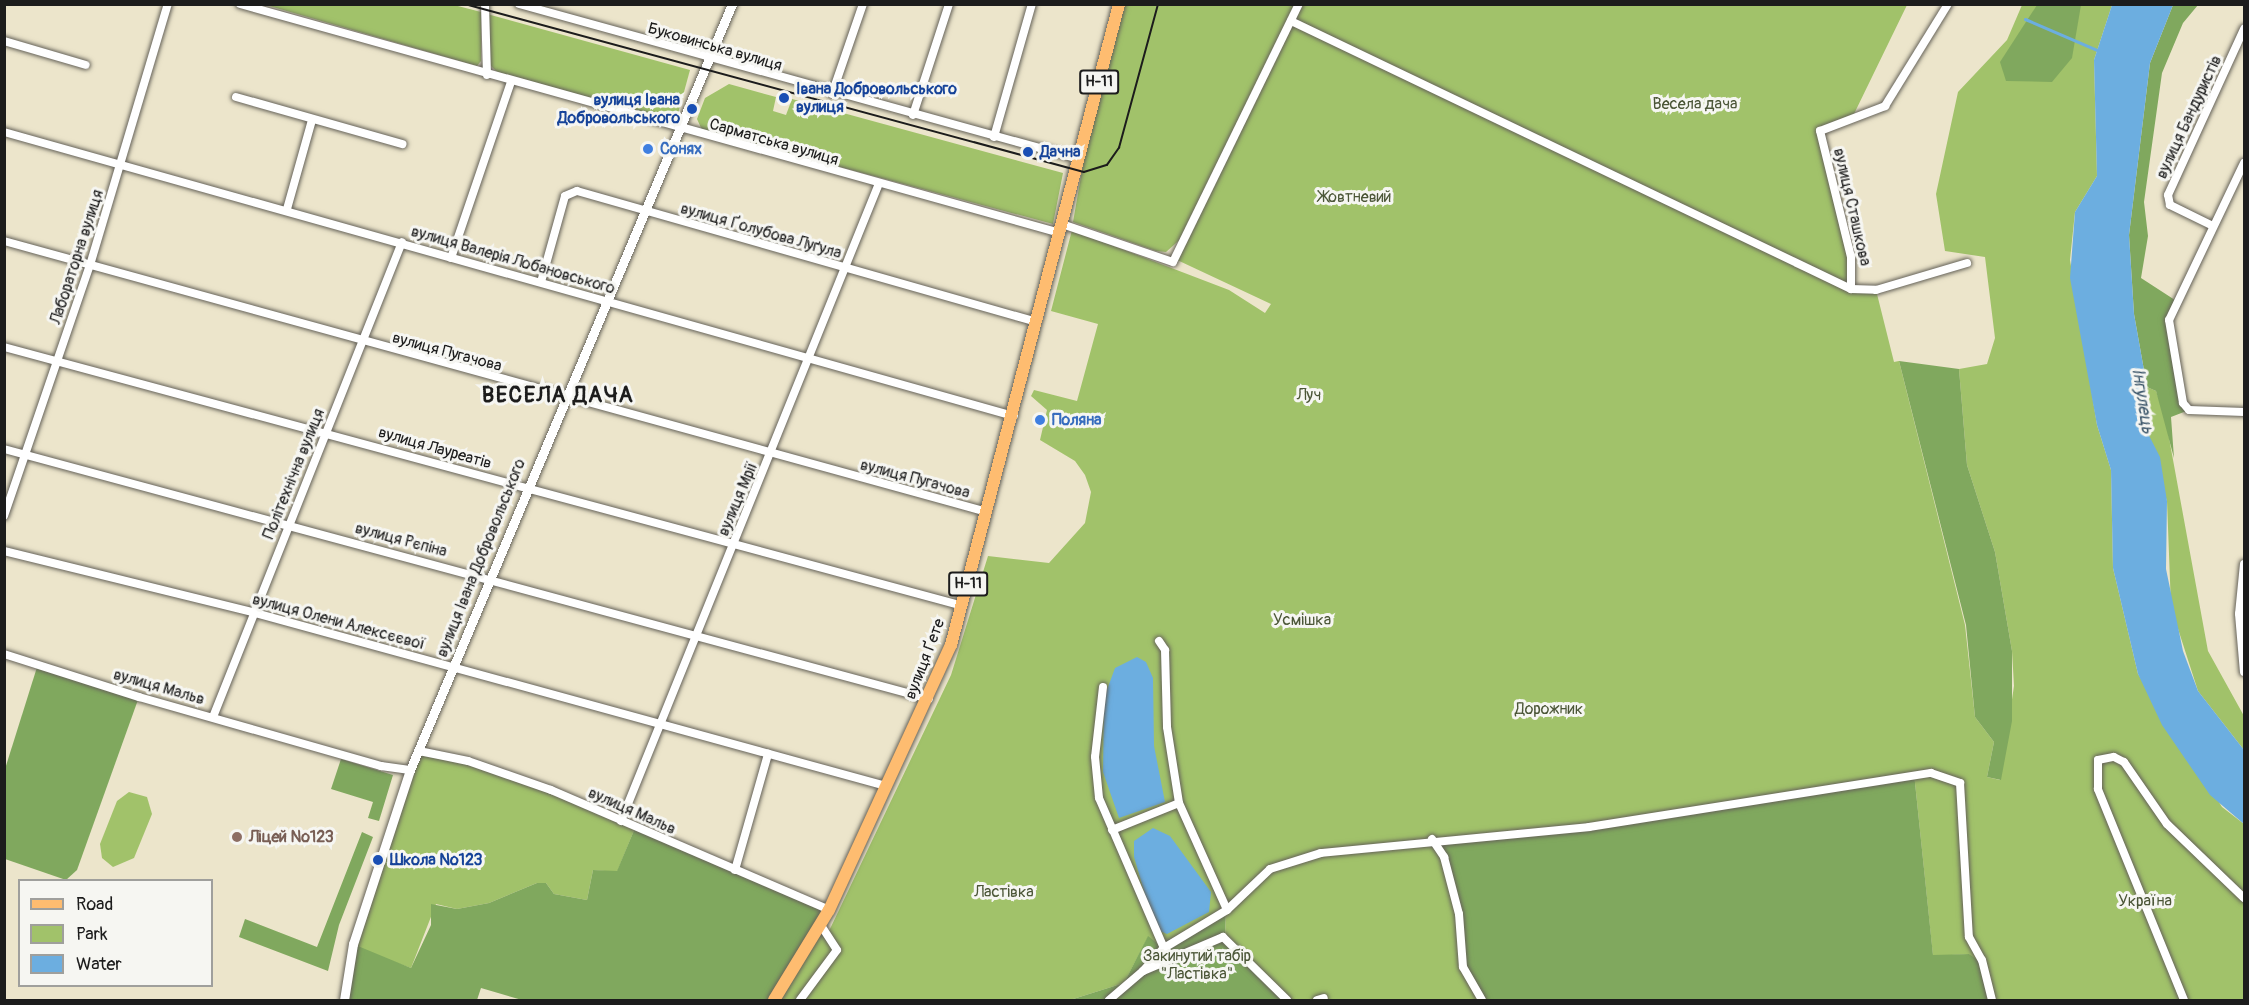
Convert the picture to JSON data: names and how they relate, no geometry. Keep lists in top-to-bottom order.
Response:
{
  "streets": {
    "main road": ["Н-11", "вулиця Ґете"],
    "street": [
      "Буковинська вулиця",
      "вулиця Бандуристів",
      "Сарматська вулиця",
      "вулиця Сташкова",
      "вулиця Ґолубова Луґула",
      "Лабораторна вулиця",
      "вулиця Валерія Лобановського",
      "вулиця Пугачова",
      "вулиця Лауреатів",
      "Політехнічна вулиця",
      "вулиця Мрії",
      "вулиця Рєпіна",
      "вулиця Івана Добровольського",
      "вулиця Олени Алексєєвої",
      "вулиця Мальв"
    ]
  },
  "crossings": [
    ["Буковинська вулиця", "Н-11"],
    ["Буковинська вулиця", "вулиця Івана Добровольського"],
    ["Буковинська вулиця", "вулиця Ґете"],
    ["Н-11", "вулиця Ґете"],
    ["Сарматська вулиця", "вулиця Сташкова"],
    ["Сарматська вулиця", "вулиця Мрії"],
    ["Сарматська вулиця", "вулиця Івана Добровольського"],
    ["Сарматська вулиця", "вулиця Ґете"],
    ["вулиця Ґолубова Луґула", "вулиця Валерія Лобановського"],
    ["вулиця Ґолубова Луґула", "вулиця Мрії"],
    ["вулиця Ґолубова Луґула", "вулиця Івана Добровольського"],
    ["вулиця Ґолубова Луґула", "вулиця Ґете"],
    ["Лабораторна вулиця", "вулиця Валерія Лобановського"],
    ["Лабораторна вулиця", "вулиця Пугачова"],
    ["Лабораторна вулиця", "вулиця Лауреатів"],
    ["Лабораторна вулиця", "вулиця Рєпіна"],
    ["вулиця Валерія Лобановського", "Політехнічна вулиця"],
    ["вулиця Валерія Лобановського", "вулиця Мрії"],
    ["вулиця Валерія Лобановського", "вулиця Івана Добровольського"],
    ["вулиця Валерія Лобановського", "вулиця Ґете"],
    ["вулиця Пугачова", "Політехнічна вулиця"],
    ["вулиця Пугачова", "вулиця Мрії"],
    ["вулиця Пугачова", "вулиця Івана Добровольського"],
    ["вулиця Пугачова", "вулиця Ґете"],
    ["вулиця Лауреатів", "Політехнічна вулиця"],
    ["вулиця Лауреатів", "вулиця Мрії"],
    ["вулиця Лауреатів", "вулиця Івана Добровольського"],
    ["вулиця Лауреатів", "вулиця Ґете"],
    ["Політехнічна вулиця", "вулиця Рєпіна"],
    ["Політехнічна вулиця", "вулиця Олени Алексєєвої"],
    ["Політехнічна вулиця", "вулиця Мальв"],
    ["вулиця Мрії", "вулиця Рєпіна"],
    ["вулиця Мрії", "вулиця Олени Алексєєвої"],
    ["вулиця Мрії", "вулиця Мальв"],
    ["вулиця Рєпіна", "вулиця Івана Добровольського"],
    ["вулиця Рєпіна", "вулиця Ґете"],
    ["вулиця Івана Добровольського", "вулиця Олени Алексєєвої"],
    ["вулиця Івана Добровольського", "вулиця Мальв"],
    ["вулиця Олени Алексєєвої", "вулиця Ґете"],
    ["вулиця Ґете", "вулиця Мальв"]
  ],
  "districts": ["ВЕСЕЛА ДАЧА"],
  "water": ["Інгулець"],
  "parks": [
    "Весела дача",
    "Жовтневий",
    "Луч",
    "Усмішка",
    "Дорожник",
    "Ластівка",
    "Україна",
    "Закинутий табір \"Ластівка\""
  ],
  "places": [
    "Івана Добровольського вулиця",
    "вулиця Івана Добровольського",
    "Сонях",
    "Дачна",
    "Поляна",
    "Ліцей №123",
    "Школа №123"
  ],
  "legend": ["Road", "Park", "Water"]
}
